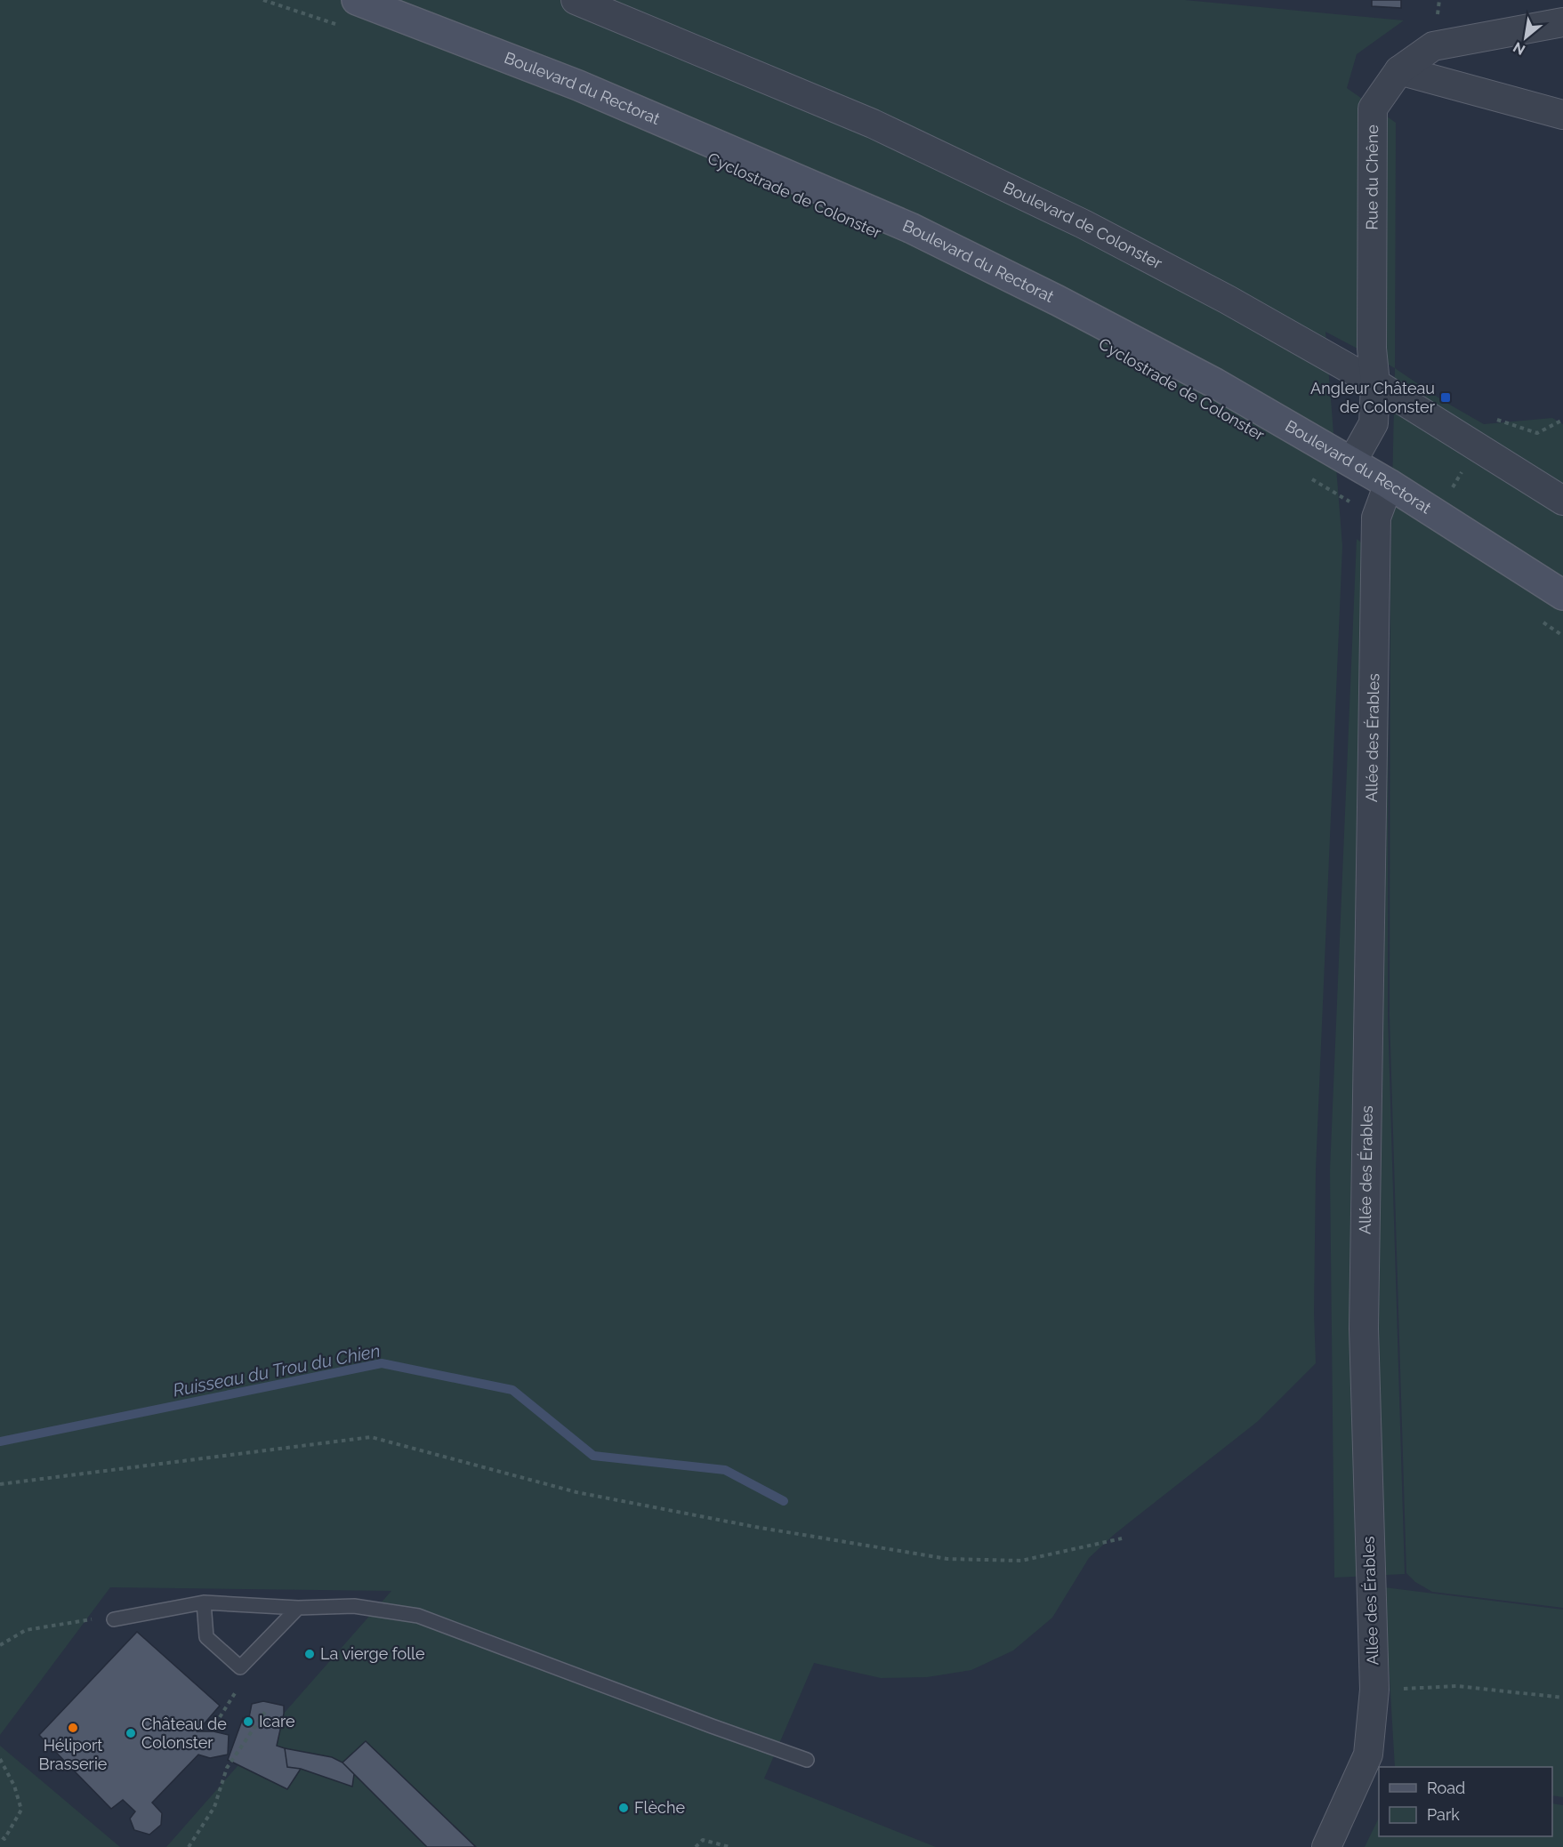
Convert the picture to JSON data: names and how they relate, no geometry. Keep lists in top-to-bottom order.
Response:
{
  "streets": {
    "main road": ["Boulevard du Rectorat"],
    "street": ["Rue du Chêne", "Boulevard de Colonster", "Allée des Érables"]
  },
  "crossings": [
    ["Boulevard du Rectorat", "Rue du Chêne"],
    ["Boulevard du Rectorat", "Allée des Érables"],
    ["Rue du Chêne", "Boulevard de Colonster"]
  ],
  "water": ["Ruisseau du Trou du Chien"],
  "places": {
    "transit": ["Angleur Château de Colonster"],
    "other": [
      "La vierge folle",
      "Icare",
      "Héliport Brasserie",
      "Château de Colonster",
      "Flèche"
    ]
  },
  "legend": ["Road", "Park"],
  "north": "bottom left"
}
